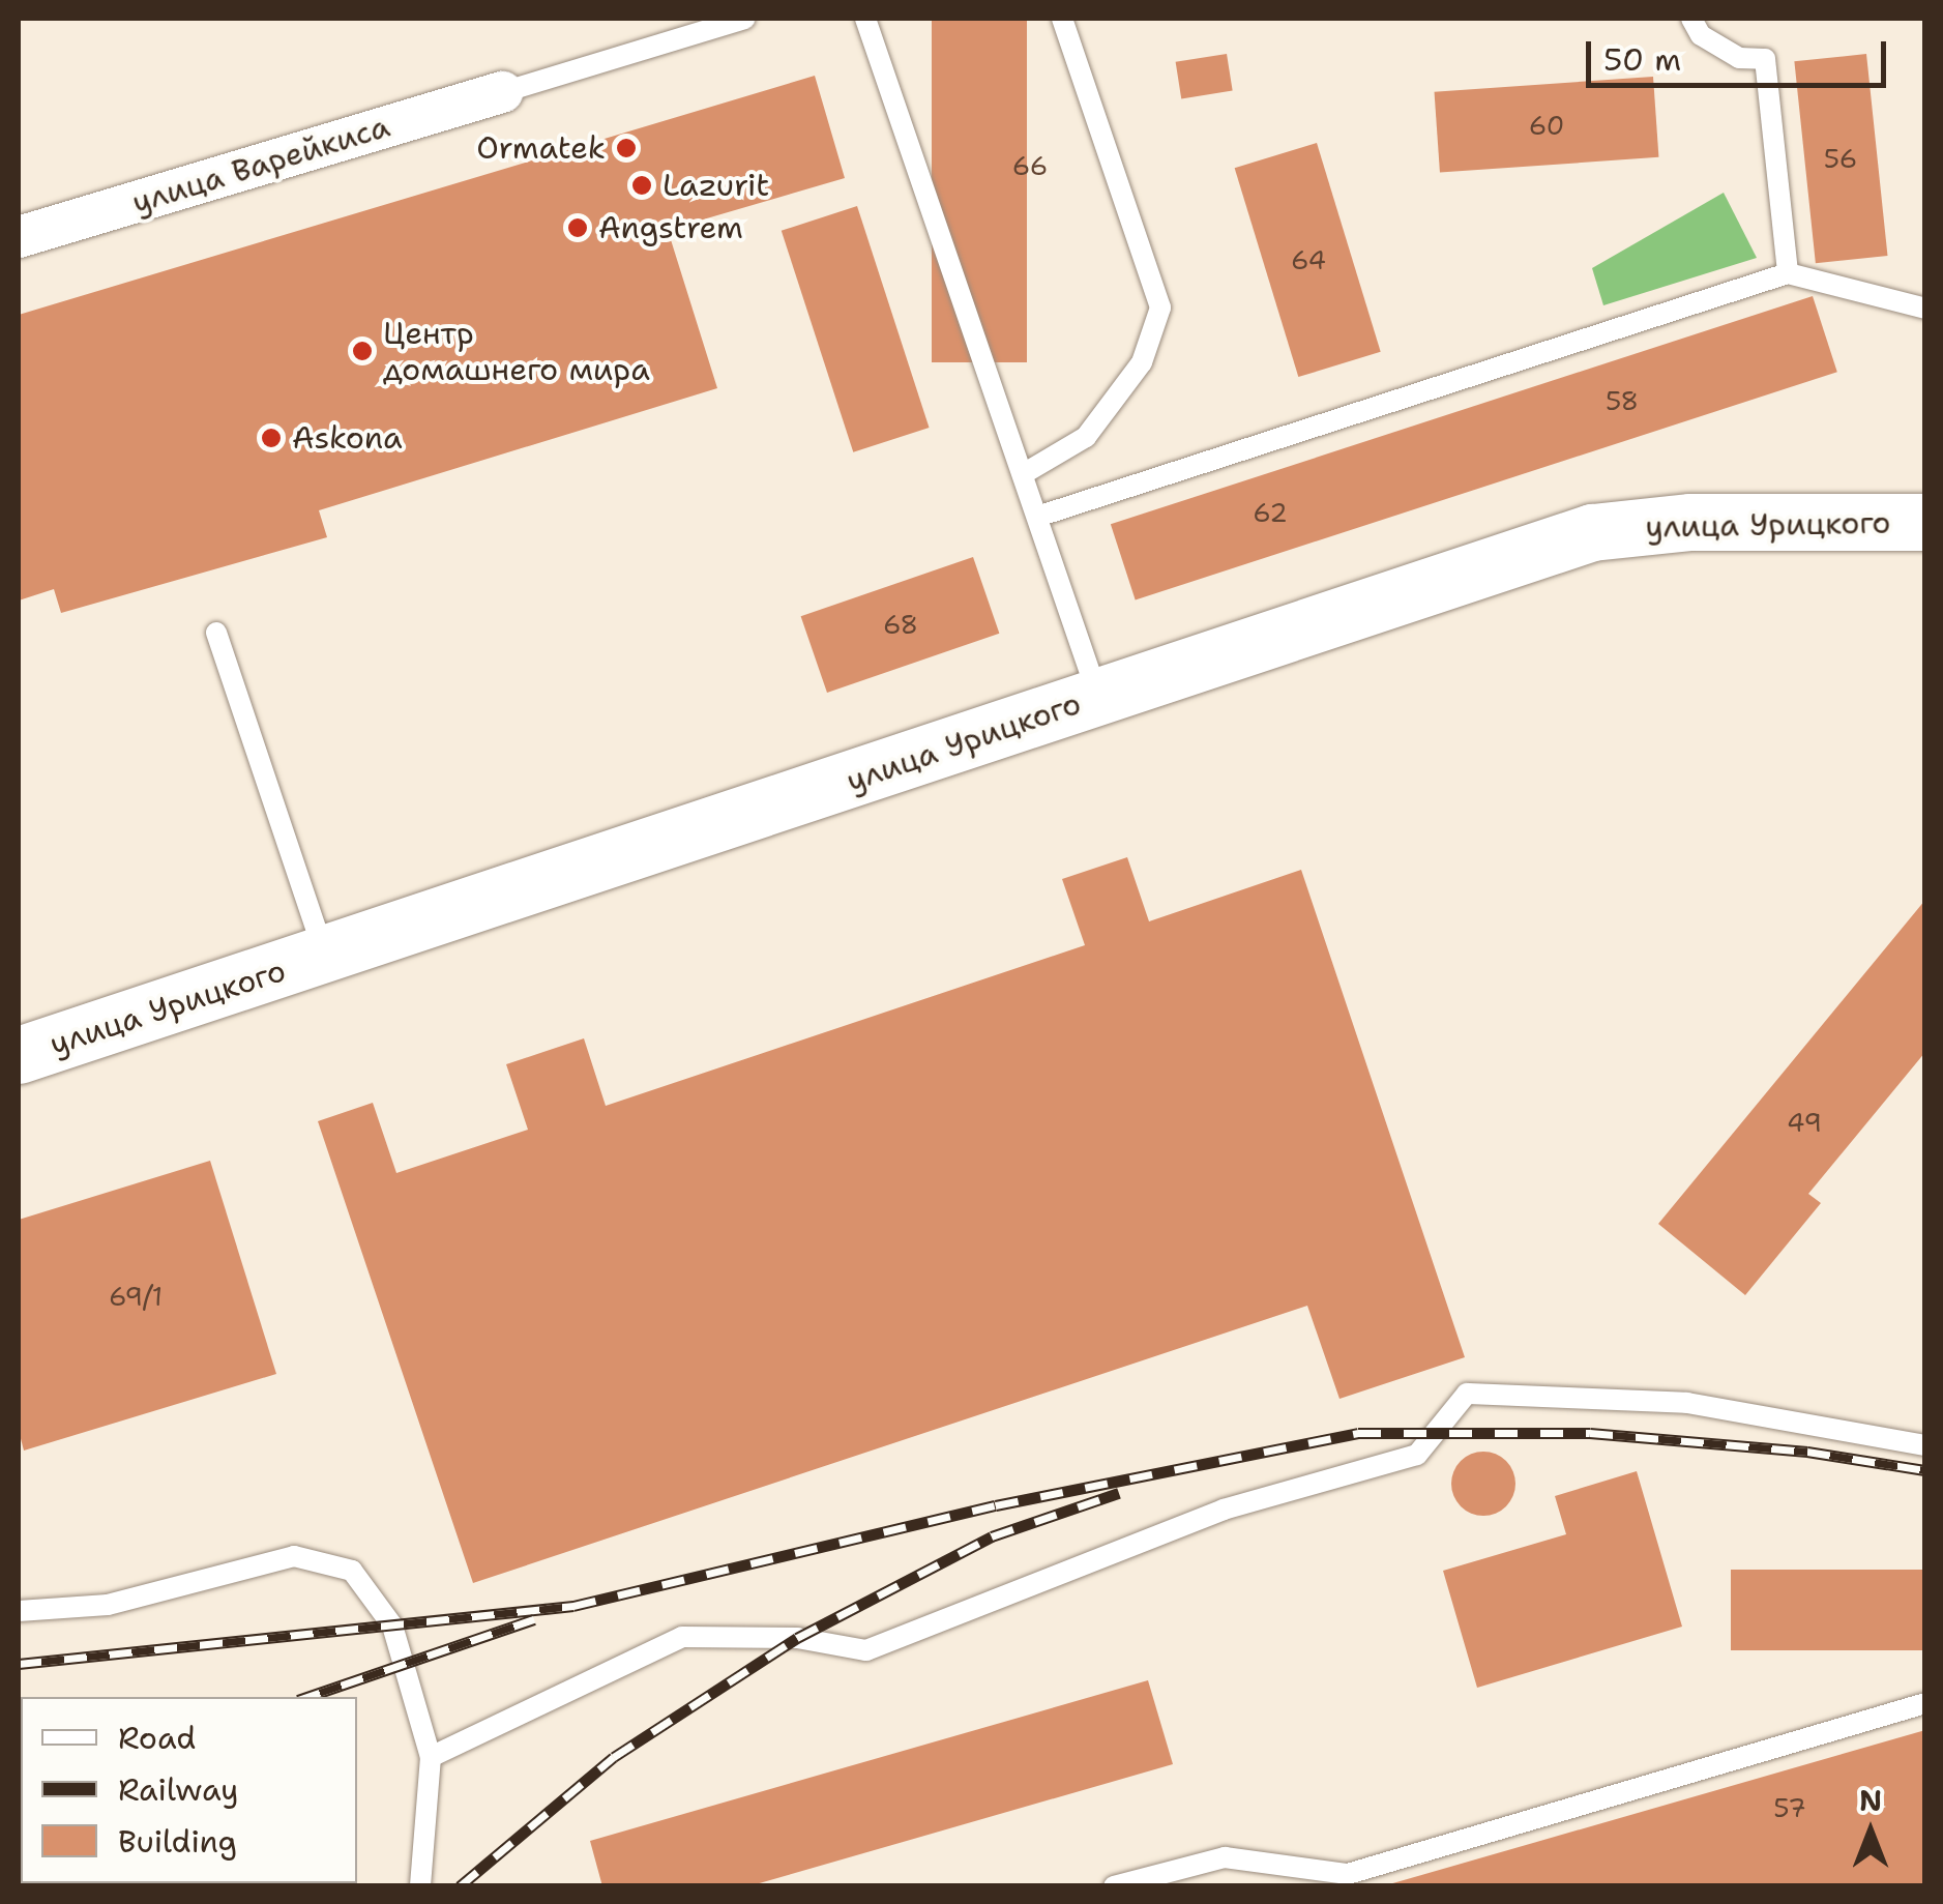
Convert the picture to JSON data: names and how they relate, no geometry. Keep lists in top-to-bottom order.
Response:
{
  "streets": {
    "street": ["улица Варейкиса", "улица Урицкого"]
  },
  "places": [
    "Ormatek",
    "Lazurit",
    "Angstrem",
    "Центр домашнего мира",
    "Askona"
  ],
  "house_numbers": [
    "60",
    "56",
    "66",
    "64",
    "58",
    "62",
    "68",
    "49",
    "69/1",
    "57"
  ],
  "legend": ["Road", "Railway", "Building"],
  "scale_bar": "50 m",
  "north": "top"
}
